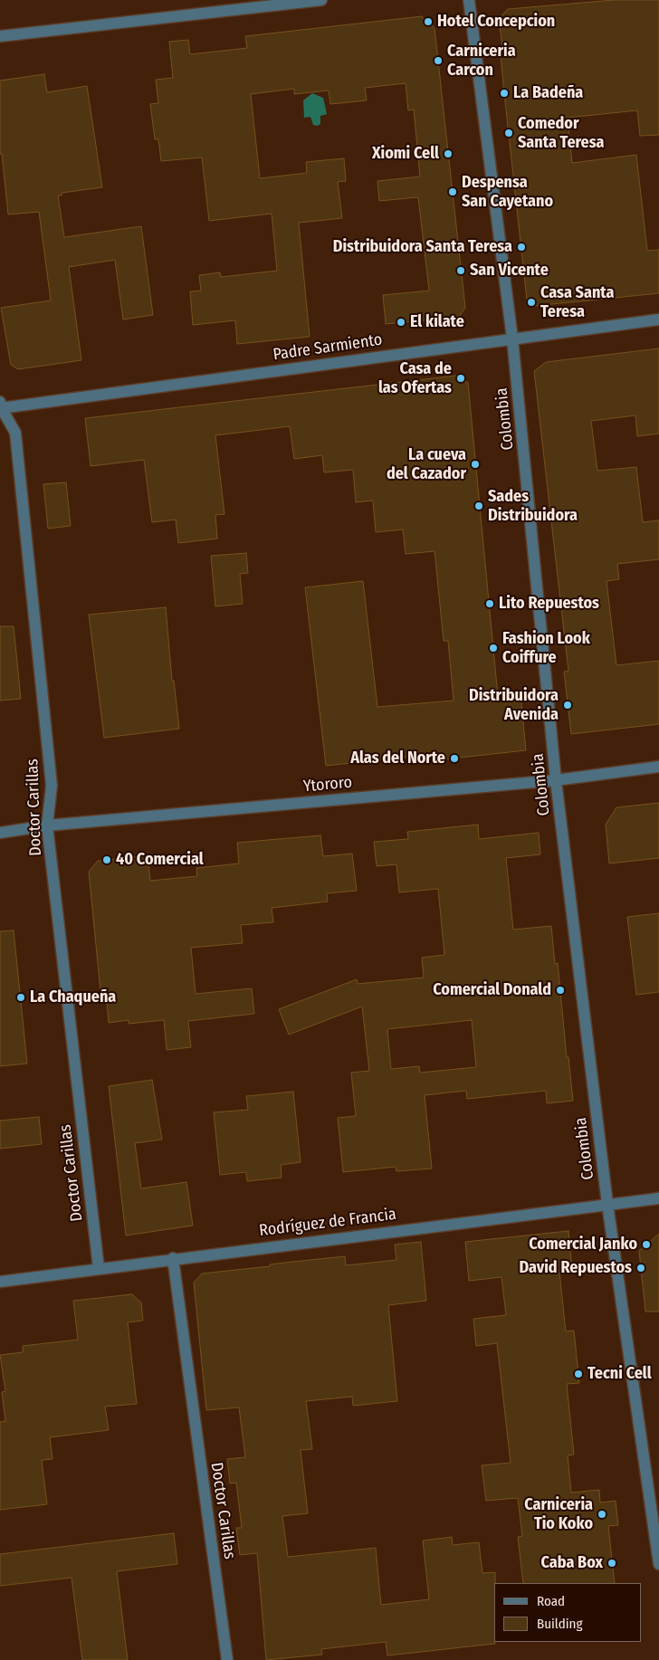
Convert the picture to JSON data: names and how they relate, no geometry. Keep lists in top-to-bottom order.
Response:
{
  "streets": {
    "street": [
      "Padre Sarmiento",
      "Colombia",
      "Ytororo",
      "Doctor Carillas",
      "Rodríguez de Francia"
    ]
  },
  "crossings": [
    ["Padre Sarmiento", "Colombia"],
    ["Padre Sarmiento", "Doctor Carillas"],
    ["Colombia", "Ytororo"],
    ["Colombia", "Rodríguez de Francia"],
    ["Ytororo", "Doctor Carillas"],
    ["Doctor Carillas", "Rodríguez de Francia"]
  ],
  "places": [
    "Hotel Concepcion",
    "Carniceria Carcon",
    "La Badeña",
    "Comedor Santa Teresa",
    "Xiomi Cell",
    "Despensa San Cayetano",
    "Distribuidora Santa Teresa",
    "San Vicente",
    "Casa Santa Teresa",
    "El kilate",
    "Casa de las Ofertas",
    "La cueva del Cazador",
    "Sades Distribuidora",
    "Lito Repuestos",
    "Fashion Look Coiffure",
    "Distribuidora Avenida",
    "Alas del Norte",
    "40 Comercial",
    "Comercial Donald",
    "La Chaqueña",
    "Comercial Janko",
    "David Repuestos",
    "Tecni Cell",
    "Carniceria Tio Koko",
    "Caba Box"
  ],
  "legend": ["Road", "Building"]
}
